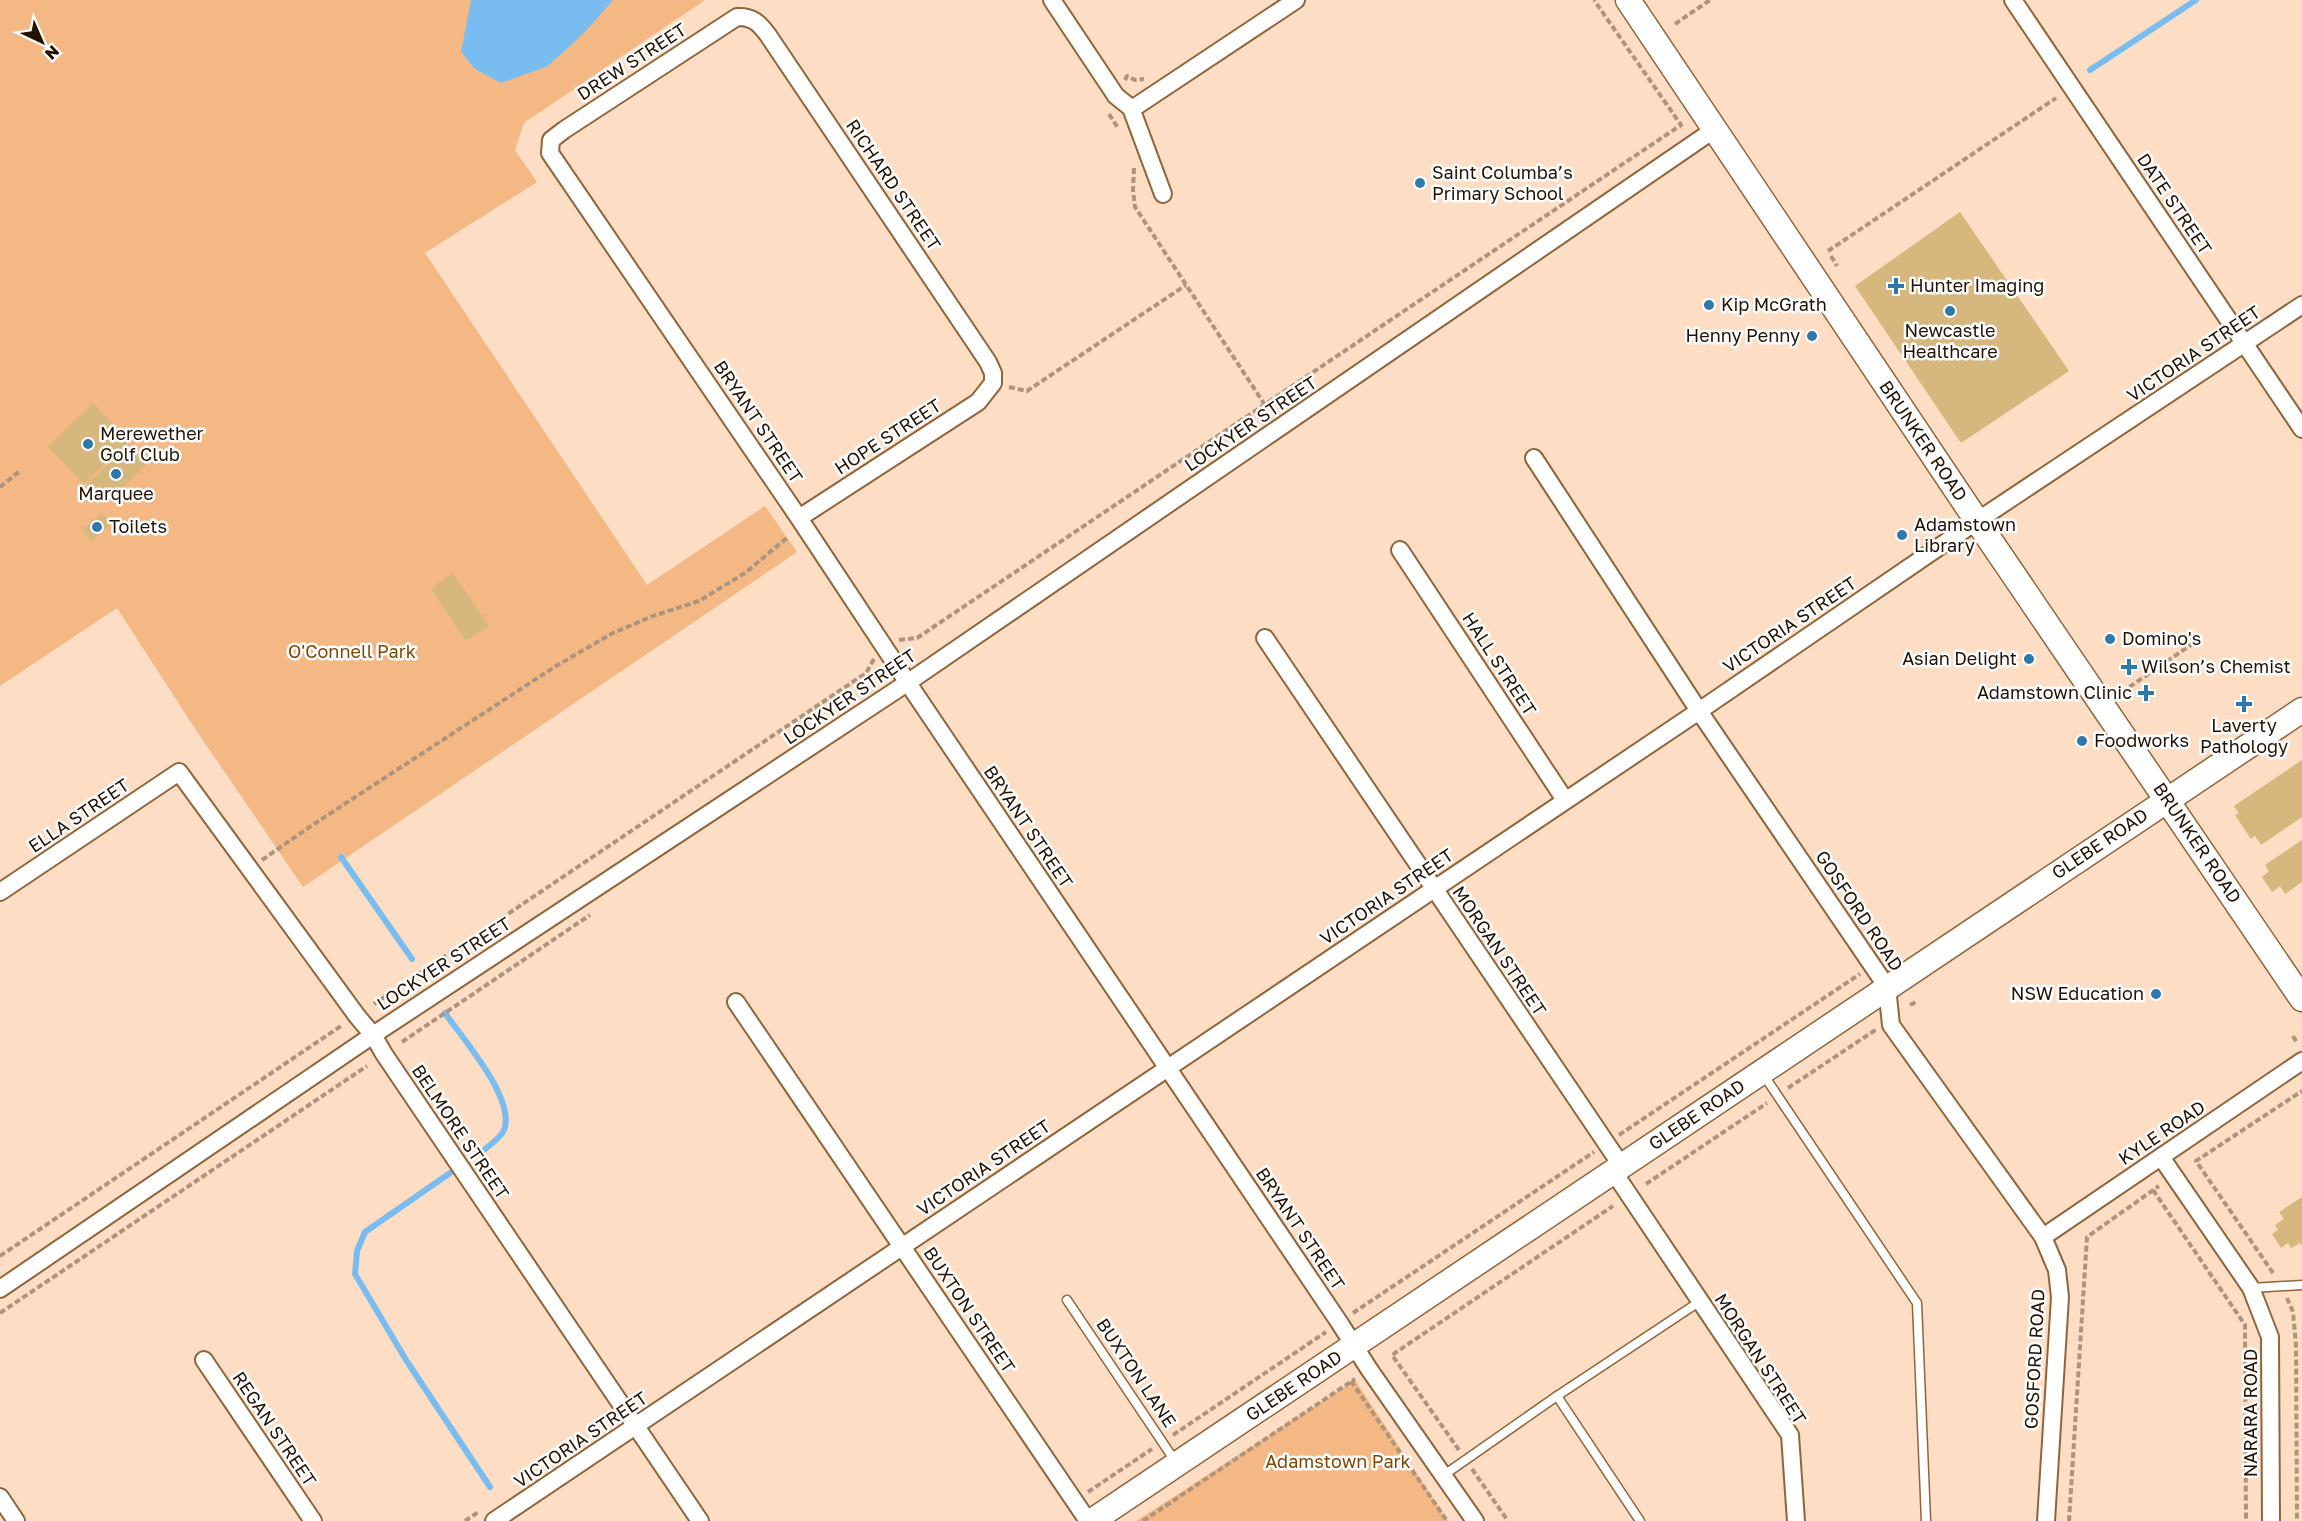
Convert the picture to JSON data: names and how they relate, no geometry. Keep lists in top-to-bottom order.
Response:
{
  "streets": {
    "main road": ["BRUNKER ROAD", "GLEBE ROAD"],
    "street": [
      "DREW STREET",
      "RICHARD STREET",
      "DATE STREET",
      "VICTORIA STREET",
      "BRYANT STREET",
      "LOCKYER STREET",
      "HOPE STREET",
      "HALL STREET",
      "ELLA STREET",
      "GOSFORD ROAD",
      "MORGAN STREET",
      "BELMORE STREET",
      "KYLE ROAD",
      "BUXTON STREET",
      "NARARA ROAD",
      "REGAN STREET"
    ],
    "lane": ["BUXTON LANE"]
  },
  "crossings": [
    ["DREW STREET", "RICHARD STREET"],
    ["DREW STREET", "BRYANT STREET"],
    ["RICHARD STREET", "HOPE STREET"],
    ["DATE STREET", "VICTORIA STREET"],
    ["VICTORIA STREET", "BRYANT STREET"],
    ["VICTORIA STREET", "BRUNKER ROAD"],
    ["VICTORIA STREET", "HALL STREET"],
    ["VICTORIA STREET", "GOSFORD ROAD"],
    ["VICTORIA STREET", "MORGAN STREET"],
    ["VICTORIA STREET", "BELMORE STREET"],
    ["VICTORIA STREET", "BUXTON STREET"],
    ["BRYANT STREET", "LOCKYER STREET"],
    ["BRYANT STREET", "HOPE STREET"],
    ["BRYANT STREET", "GLEBE ROAD"],
    ["LOCKYER STREET", "BRUNKER ROAD"],
    ["LOCKYER STREET", "BELMORE STREET"],
    ["BRUNKER ROAD", "GLEBE ROAD"],
    ["ELLA STREET", "BELMORE STREET"],
    ["GLEBE ROAD", "GOSFORD ROAD"],
    ["GLEBE ROAD", "MORGAN STREET"],
    ["GLEBE ROAD", "BUXTON LANE"],
    ["GOSFORD ROAD", "KYLE ROAD"],
    ["KYLE ROAD", "NARARA ROAD"]
  ],
  "parks": ["O'Connell Park", "Adamstown Park"],
  "places": {
    "other": [
      "Saint Columba’s Primary School",
      "Kip McGrath",
      "Newcastle Healthcare",
      "Henny Penny",
      "Merewether Golf Club",
      "Marquee",
      "Toilets",
      "Adamstown Library",
      "Domino's",
      "Asian Delight",
      "Foodworks",
      "NSW Education"
    ],
    "health": [
      "Hunter Imaging",
      "Wilson’s Chemist",
      "Adamstown Clinic",
      "Laverty Pathology"
    ]
  },
  "north": "bottom right"
}
